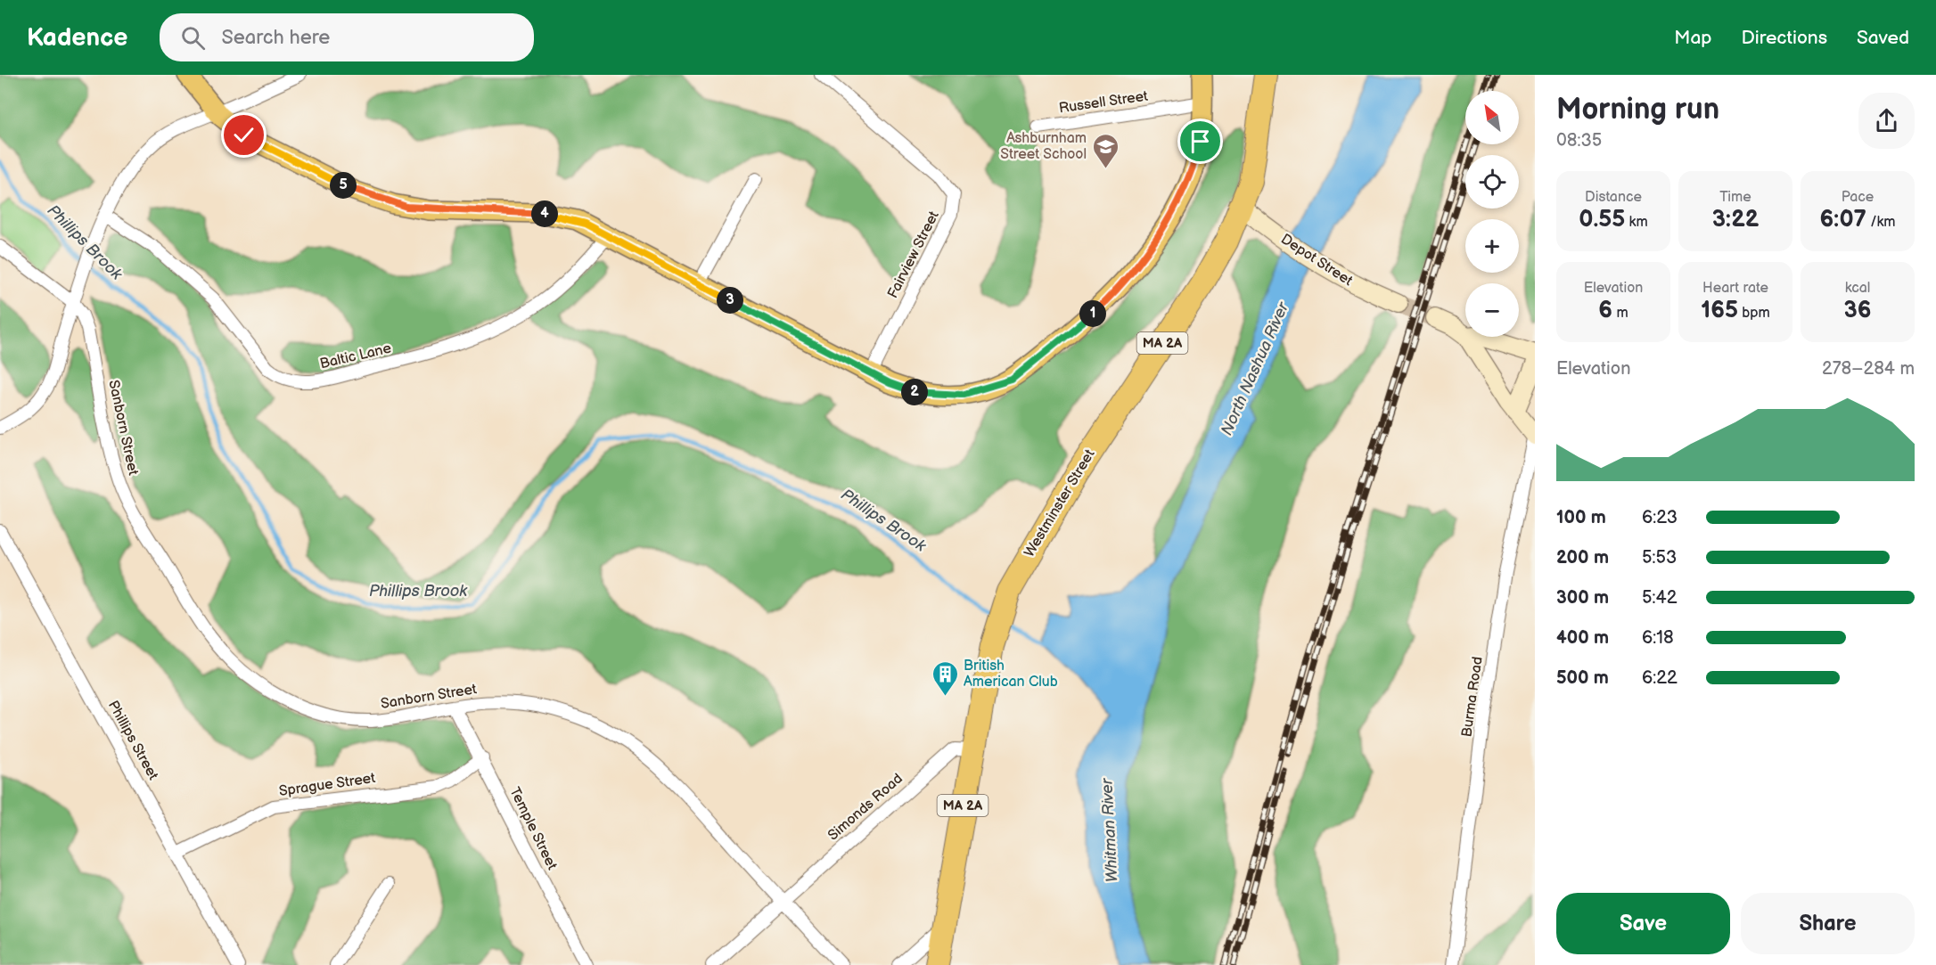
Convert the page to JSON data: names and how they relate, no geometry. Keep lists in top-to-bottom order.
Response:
{
  "streets": {
    "highway": ["MA 2A", "Westminster Street"],
    "main road": ["Depot Street"],
    "street": [
      "Russell Street",
      "Fairview Street",
      "Baltic Lane",
      "Sanborn Street",
      "Burma Road",
      "Phillips Street",
      "Sprague Street",
      "Simonds Road",
      "Temple Street"
    ]
  },
  "crossings": [
    ["Depot Street", "Westminster Street"],
    ["Sanborn Street", "Simonds Road"],
    ["Sanborn Street", "Temple Street"],
    ["Westminster Street", "Simonds Road"],
    ["Phillips Street", "Sprague Street"],
    ["Sprague Street", "Temple Street"]
  ],
  "water": ["Phillips Brook", "North Nashua River", "Whitman River"],
  "places": {
    "school or university": ["Ashburnham Street School"],
    "building": ["British American Club"]
  },
  "north": "top left",
  "page": {
    "header": "Kadence",
    "search": "Search here",
    "nav": ["Map", "Directions", "Saved"],
    "heading": ["Morning run", "08:35"],
    "map_buttons": ["+", "−"],
    "stats": [
      ["Distance", "0.55 km"],
      ["Time", "3:22"],
      ["Pace", "6:07 /km"],
      ["Elevation", "6 m"],
      ["Heart rate", "165 bpm"],
      ["kcal", "36"]
    ],
    "pins": [
      "5",
      "4",
      "3",
      "1",
      "2"
    ],
    "chart": ["Elevation", "278–284 m"],
    "list": [
      {
        "name": "100 m",
        "note": "6:23"
      },
      {
        "name": "200 m",
        "note": "5:53"
      },
      {
        "name": "300 m",
        "note": "5:42"
      },
      {
        "name": "400 m",
        "note": "6:18"
      },
      {
        "name": "500 m",
        "note": "6:22"
      }
    ],
    "buttons": ["Save", "Share"]
  }
}
